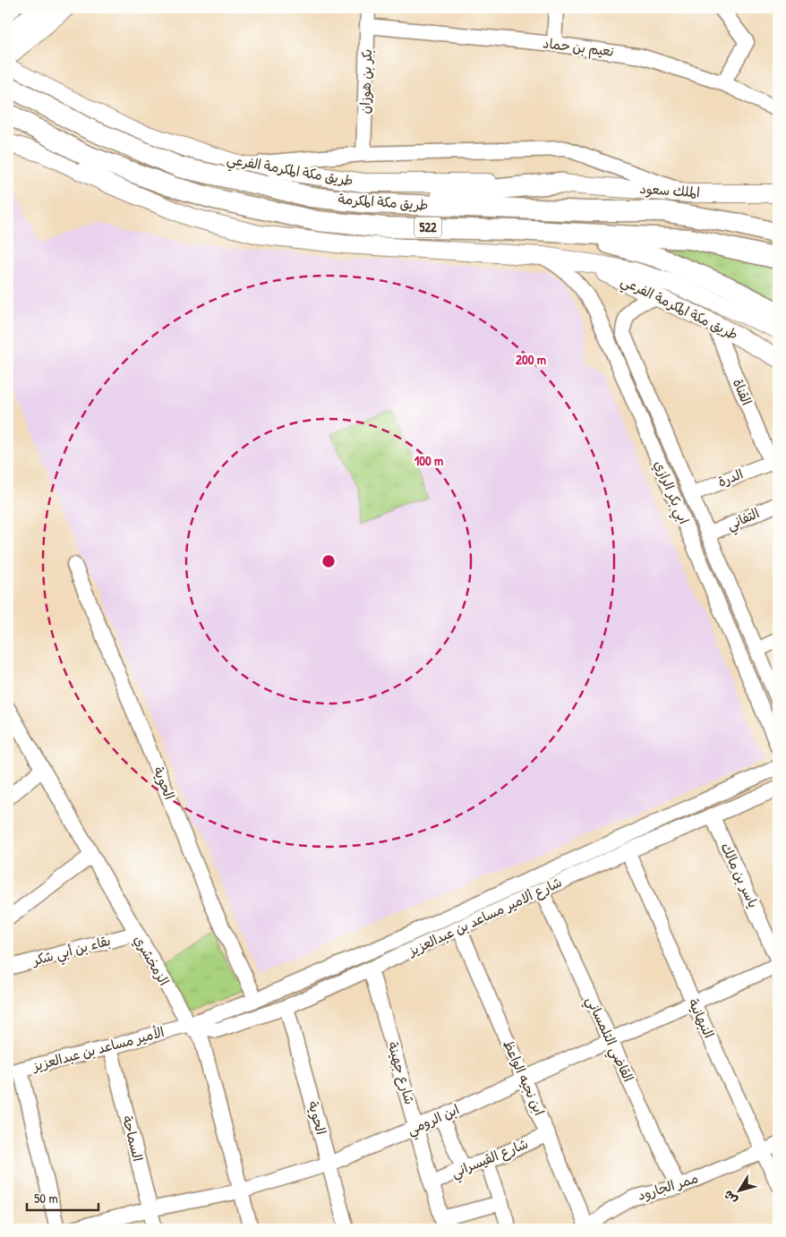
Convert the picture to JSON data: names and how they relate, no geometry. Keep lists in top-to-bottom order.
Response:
{
  "streets": {
    "highway": ["طريق مكة المكرمة", "522"],
    "main road": ["طريق مكة المكرمة الفرعي", "الملك سعود"],
    "street": [
      "نعيم بن حماد",
      "بكر بن هوزان",
      "القناة",
      "الدرة",
      "ابي بكر الرازي",
      "التفاني",
      "الحوية",
      "ياسر بن مالك",
      "شارع ألامير مساعد بن عبدالعزيز",
      "بقاء بن أبي شكر",
      "الزمخشري",
      "النبهانية",
      "القاضي التلمساني",
      "الأمير مساعد بن عبدالعزيز",
      "شارع جهينة",
      "ابن نجيه الواعظ",
      "ابن الرومي",
      "السماحة",
      "شارع القيسراني",
      "ممر الجارود"
    ]
  },
  "crossings": [
    ["نعيم بن حماد", "بكر بن هوزان"],
    ["طريق مكة المكرمة الفرعي", "الملك سعود"],
    ["طريق مكة المكرمة الفرعي", "طريق مكة المكرمة"],
    ["طريق مكة المكرمة الفرعي", "القناة"],
    ["طريق مكة المكرمة الفرعي", "ابي بكر الرازي"],
    ["القناة", "الدرة"],
    ["الدرة", "ابي بكر الرازي"],
    ["ابي بكر الرازي", "التفاني"],
    ["الحوية", "شارع ألامير مساعد بن عبدالعزيز"],
    ["الحوية", "الأمير مساعد بن عبدالعزيز"],
    ["الحوية", "ابن الرومي"],
    ["ياسر بن مالك", "شارع ألامير مساعد بن عبدالعزيز"],
    ["شارع ألامير مساعد بن عبدالعزيز", "الزمخشري"],
    ["شارع ألامير مساعد بن عبدالعزيز", "النبهانية"],
    ["شارع ألامير مساعد بن عبدالعزيز", "القاضي التلمساني"],
    ["شارع ألامير مساعد بن عبدالعزيز", "الأمير مساعد بن عبدالعزيز"],
    ["شارع ألامير مساعد بن عبدالعزيز", "شارع جهينة"],
    ["شارع ألامير مساعد بن عبدالعزيز", "ابن نجيه الواعظ"],
    ["بقاء بن أبي شكر", "الزمخشري"],
    ["الزمخشري", "الأمير مساعد بن عبدالعزيز"],
    ["الزمخشري", "ابن الرومي"],
    ["النبهانية", "ابن الرومي"],
    ["النبهانية", "ممر الجارود"],
    ["القاضي التلمساني", "ابن الرومي"],
    ["القاضي التلمساني", "ممر الجارود"],
    ["الأمير مساعد بن عبدالعزيز", "السماحة"],
    ["شارع جهينة", "ابن الرومي"],
    ["شارع جهينة", "شارع القيسراني"],
    ["ابن نجيه الواعظ", "ابن الرومي"],
    ["ابن نجيه الواعظ", "شارع القيسراني"],
    ["ابن نجيه الواعظ", "ممر الجارود"],
    ["ابن الرومي", "السماحة"]
  ],
  "scale_bar": "50 m",
  "north": "bottom left",
  "rings": ["200 m", "100 m"]
}
